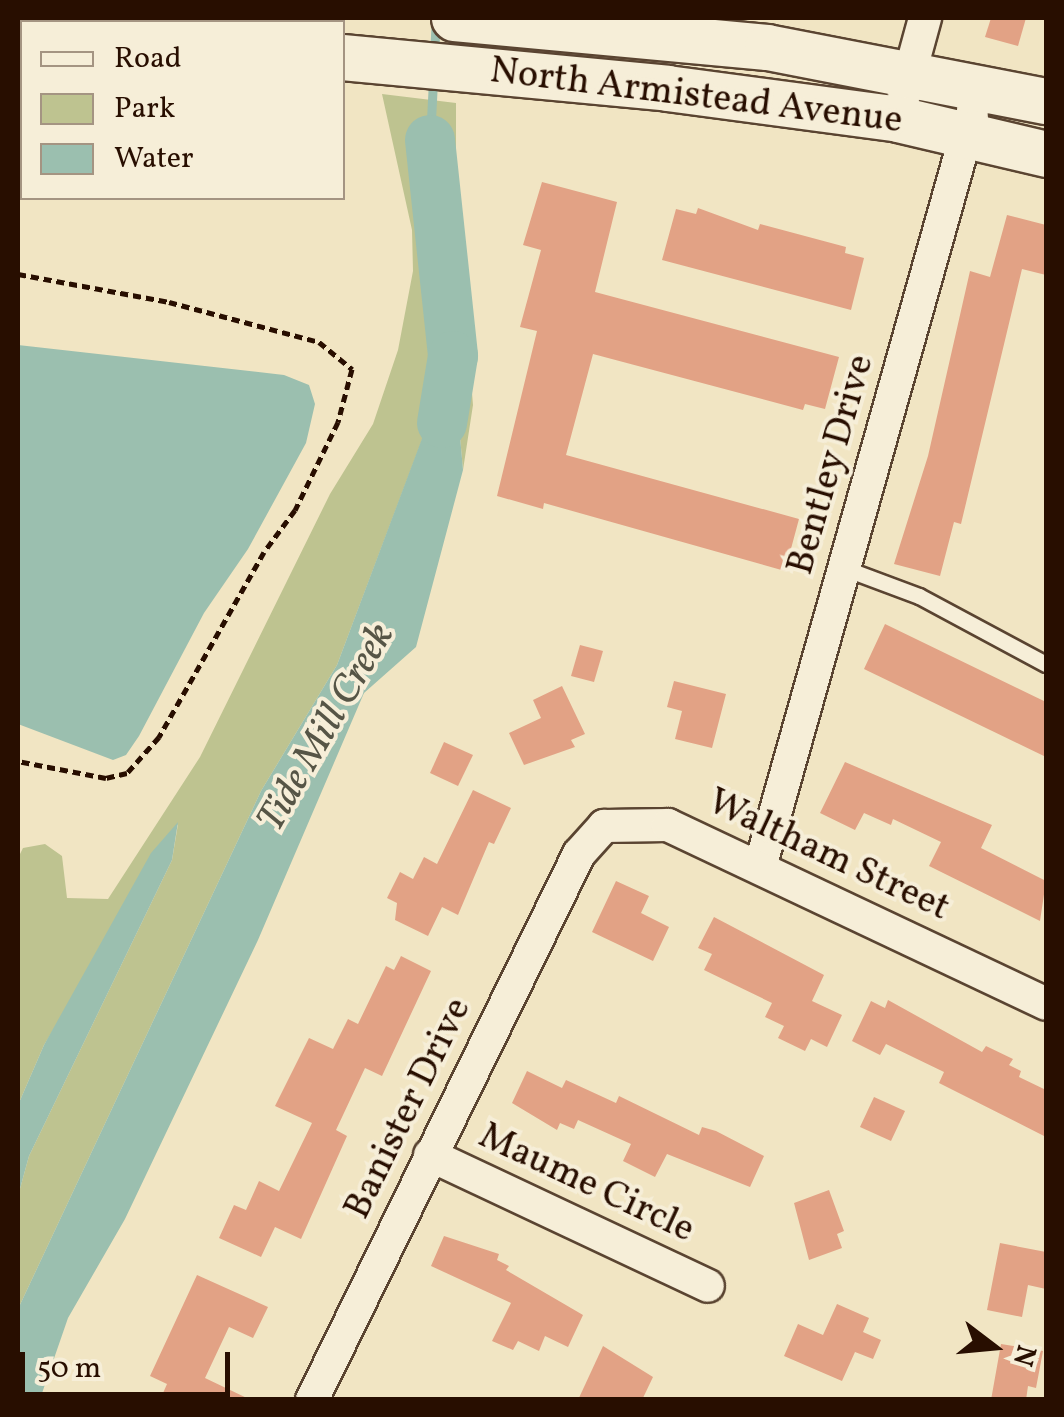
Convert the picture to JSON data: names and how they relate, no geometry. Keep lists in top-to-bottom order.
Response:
{
  "streets": {
    "main road": ["North Armistead Avenue"],
    "street": [
      "Bentley Drive",
      "Waltham Street",
      "Banister Drive",
      "Maume Circle"
    ]
  },
  "crossings": [
    ["North Armistead Avenue", "Bentley Drive"],
    ["Bentley Drive", "Waltham Street"],
    ["Waltham Street", "Banister Drive"],
    ["Banister Drive", "Maume Circle"]
  ],
  "water": ["Tide Mill Creek"],
  "legend": ["Road", "Park", "Water"],
  "scale_bar": "50 m",
  "north": "right"
}
